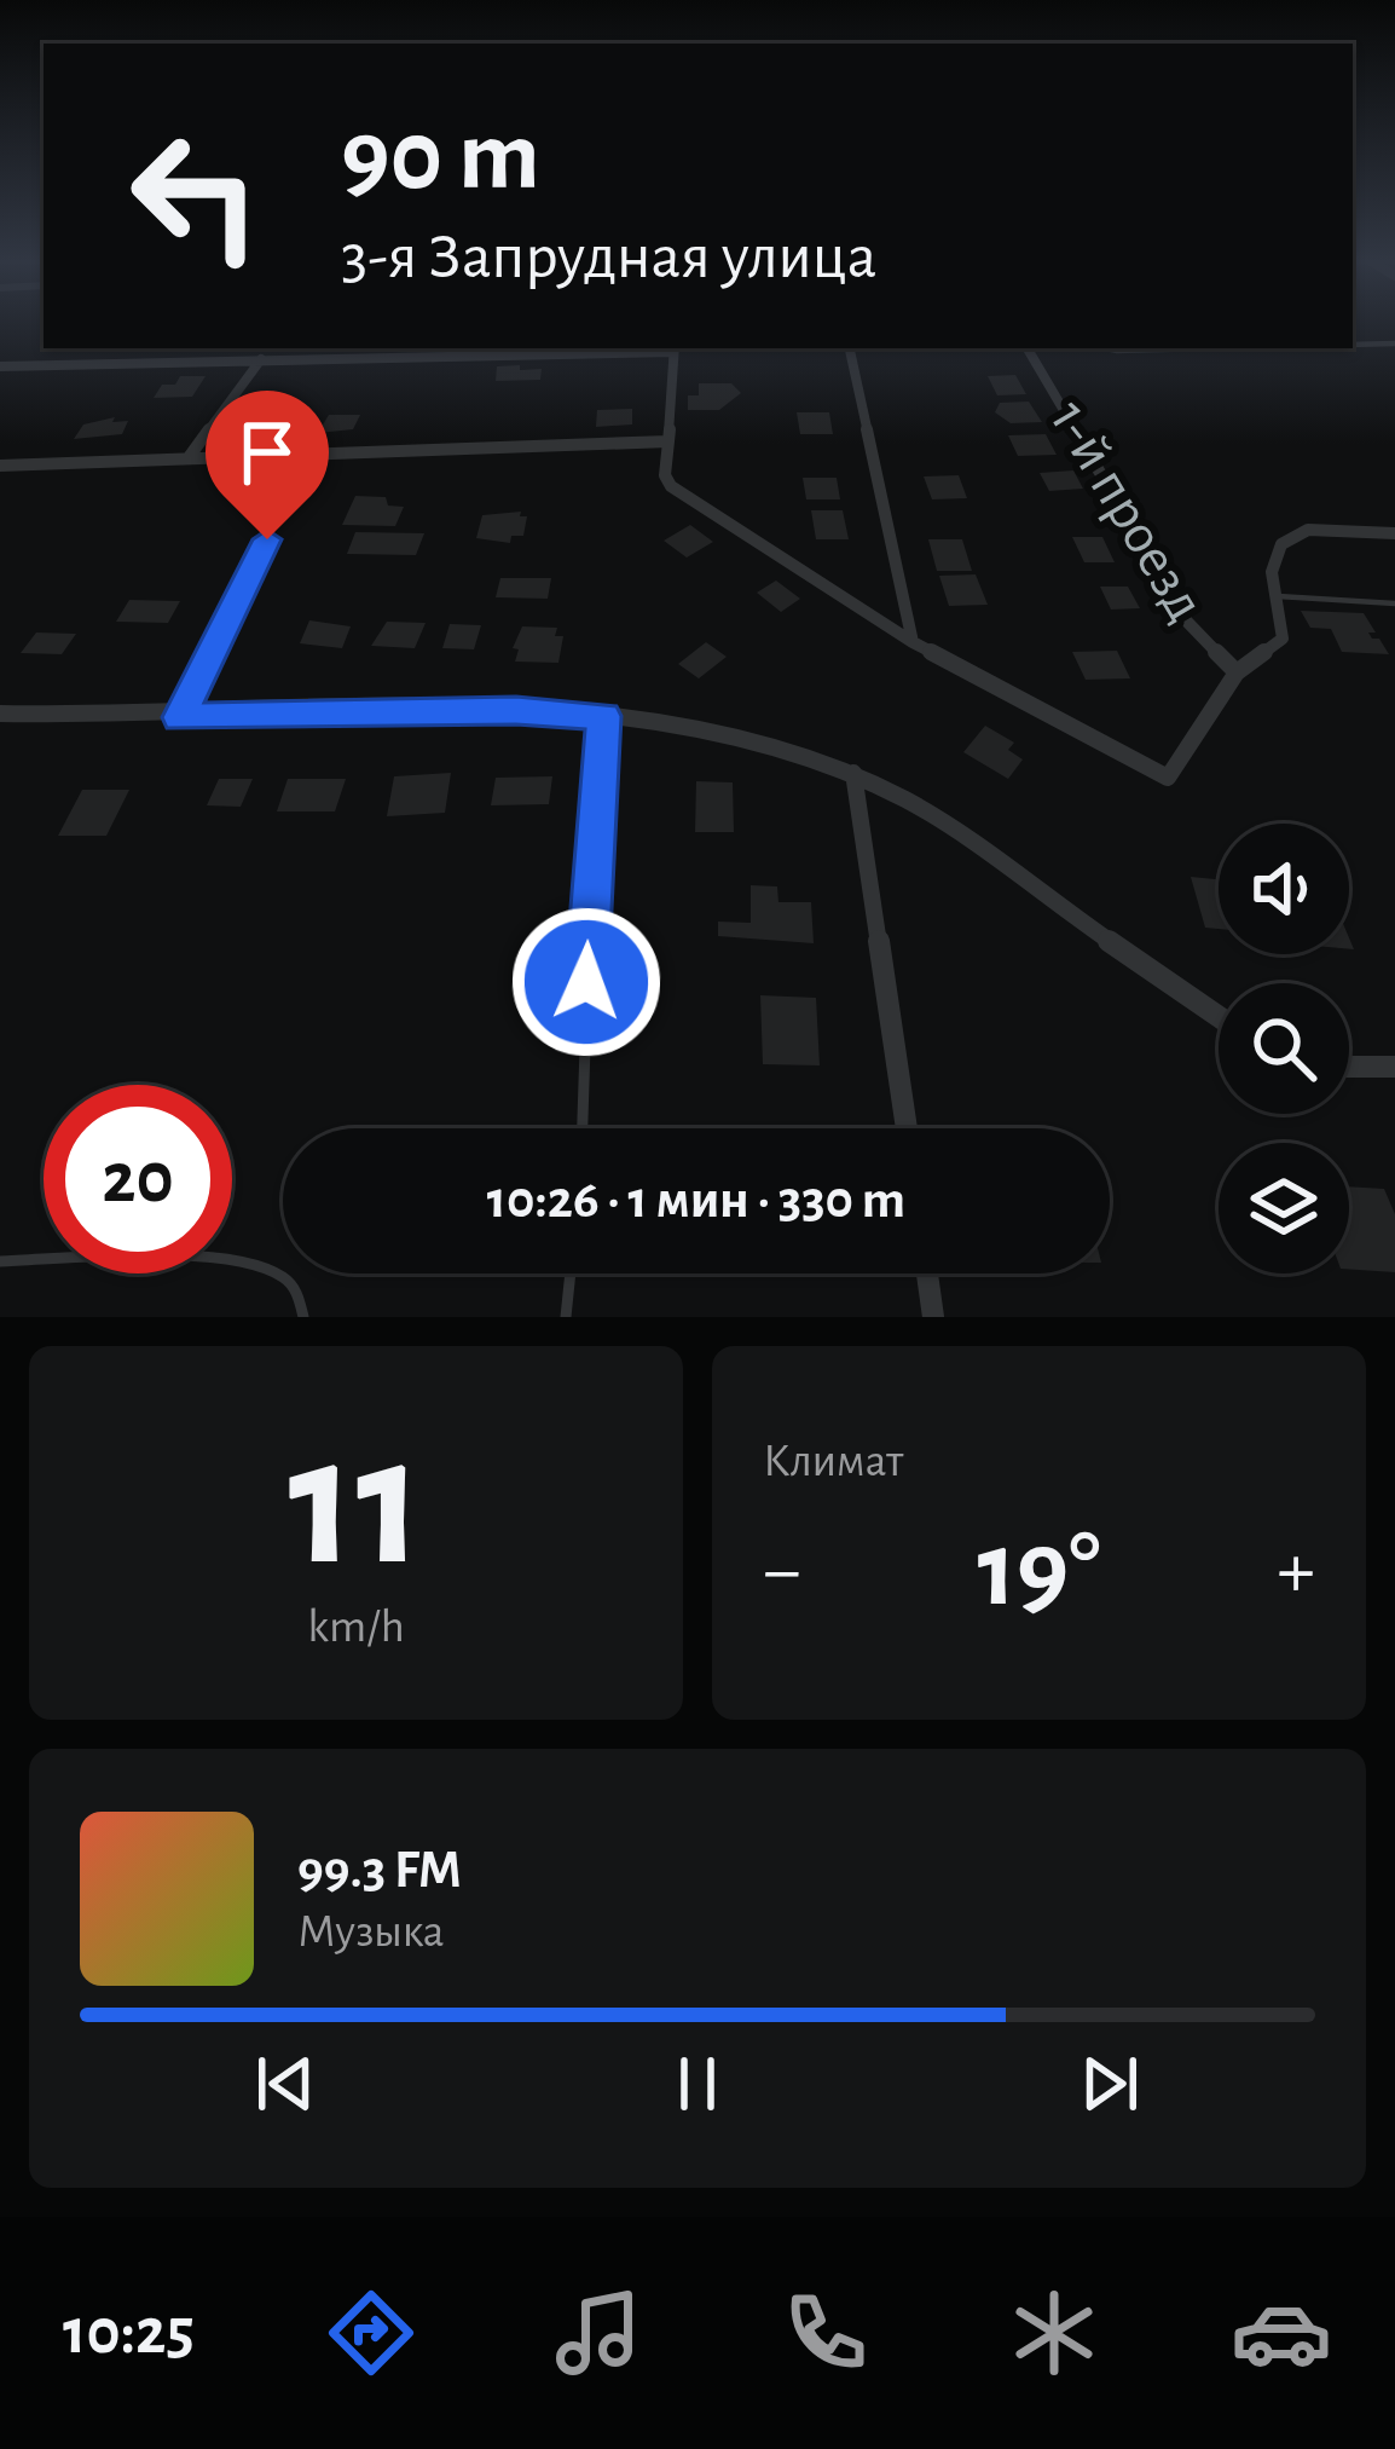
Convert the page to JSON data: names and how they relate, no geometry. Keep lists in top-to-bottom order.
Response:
{
  "streets": {
    "street": ["1-й проезд"]
  },
  "page": {
    "turn": ["90 m", "3-я Запрудная улица"],
    "limit": "20",
    "trip": "10:26 · 1 мин · 330 m",
    "tile": [
      ["11", "km/h"],
      "Климат"
    ],
    "heat": ["−", "19°", "+"],
    "song": ["99.3 FM", "Музыка"],
    "tabs": "10:25"
  }
}
